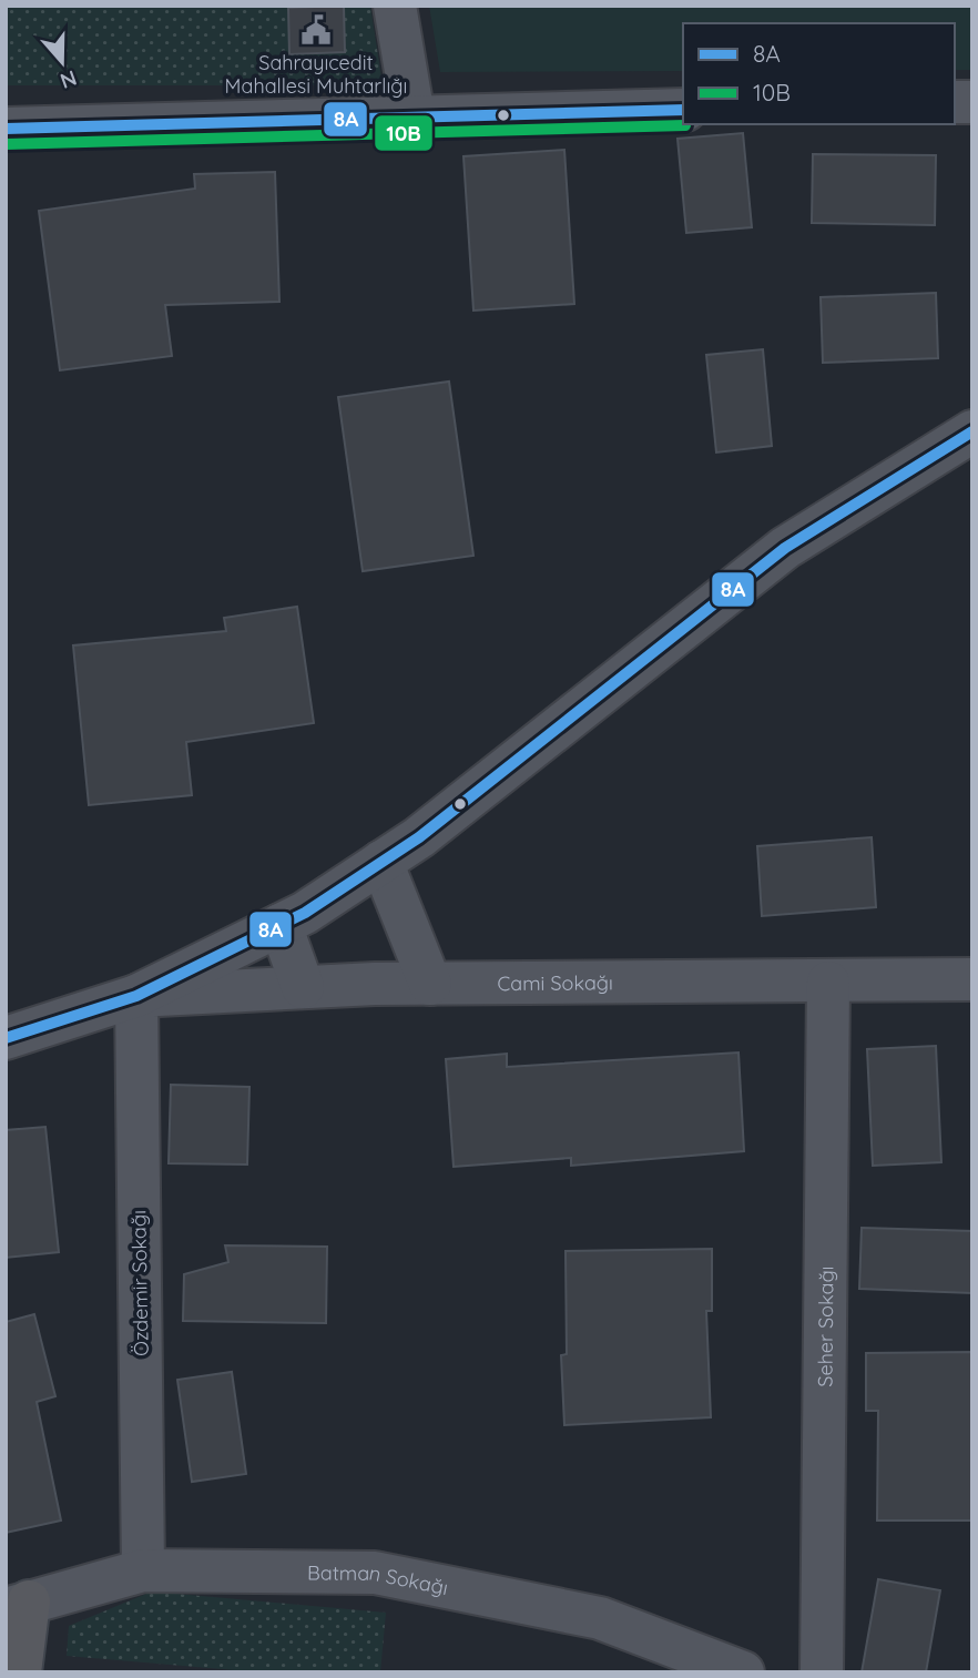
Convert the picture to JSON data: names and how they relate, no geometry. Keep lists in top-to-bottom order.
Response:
{
  "streets": {
    "street": [
      "Cami Sokağı",
      "Özdemir Sokağı",
      "Seher Sokağı",
      "Batman Sokağı"
    ]
  },
  "crossings": [
    ["Cami Sokağı", "Özdemir Sokağı"],
    ["Cami Sokağı", "Seher Sokağı"],
    ["Özdemir Sokağı", "Batman Sokağı"]
  ],
  "places": {
    "public building": ["Sahrayıcedit Mahallesi Muhtarlığı"]
  },
  "lines": ["transit line 8A", "transit line 10B"],
  "legend": ["8A", "10B"],
  "north": "bottom"
}
